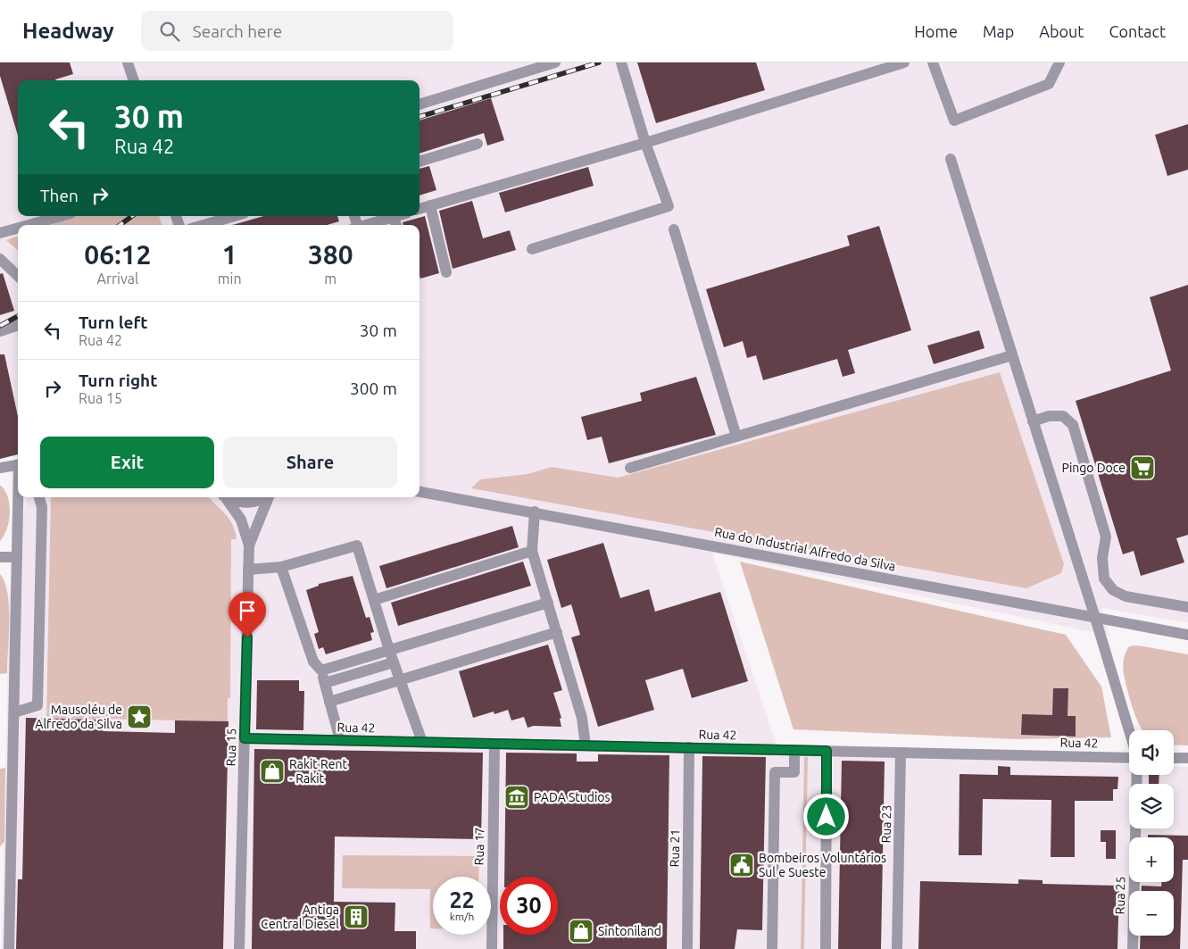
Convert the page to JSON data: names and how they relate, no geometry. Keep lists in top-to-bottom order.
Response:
{
  "streets": {
    "street": [
      "Rua do Industrial Alfredo da Silva",
      "Rua 42",
      "Rua 15",
      "Rua 23",
      "Rua 17",
      "Rua 21",
      "Rua 25"
    ]
  },
  "crossings": [
    ["Rua 42", "Rua 15"],
    ["Rua 42", "Rua 23"],
    ["Rua 42", "Rua 17"],
    ["Rua 42", "Rua 21"]
  ],
  "places": {
    "supermarket": ["Pingo Doce"],
    "place": ["Mausoléu de Alfredo da Silva"],
    "shop": ["Rakit Rent - Rakit", "Sintoniland"],
    "museum": ["PADA Studios"],
    "public building": ["Bombeiros Voluntários Sul e Sueste"],
    "building": ["Antiga Central Diesel"]
  },
  "page": {
    "header": "Headway",
    "search": "Search here",
    "nav": [
      "Home",
      "Map",
      "About",
      "Contact"
    ],
    "turn": ["30 m", "Rua 42"],
    "then": "Then",
    "eta": [
      "06:12",
      "Arrival",
      "1",
      "min",
      "380",
      "m"
    ],
    "list": [
      {
        "name": "Turn left",
        "note": "Rua 42",
        "value": "30 m"
      },
      {
        "name": "Turn right",
        "note": "Rua 15",
        "value": "300 m"
      }
    ],
    "buttons": ["Exit", "Share"],
    "map_buttons": ["+", "−"],
    "speed": "22 km/h",
    "limit": "30"
  }
}
